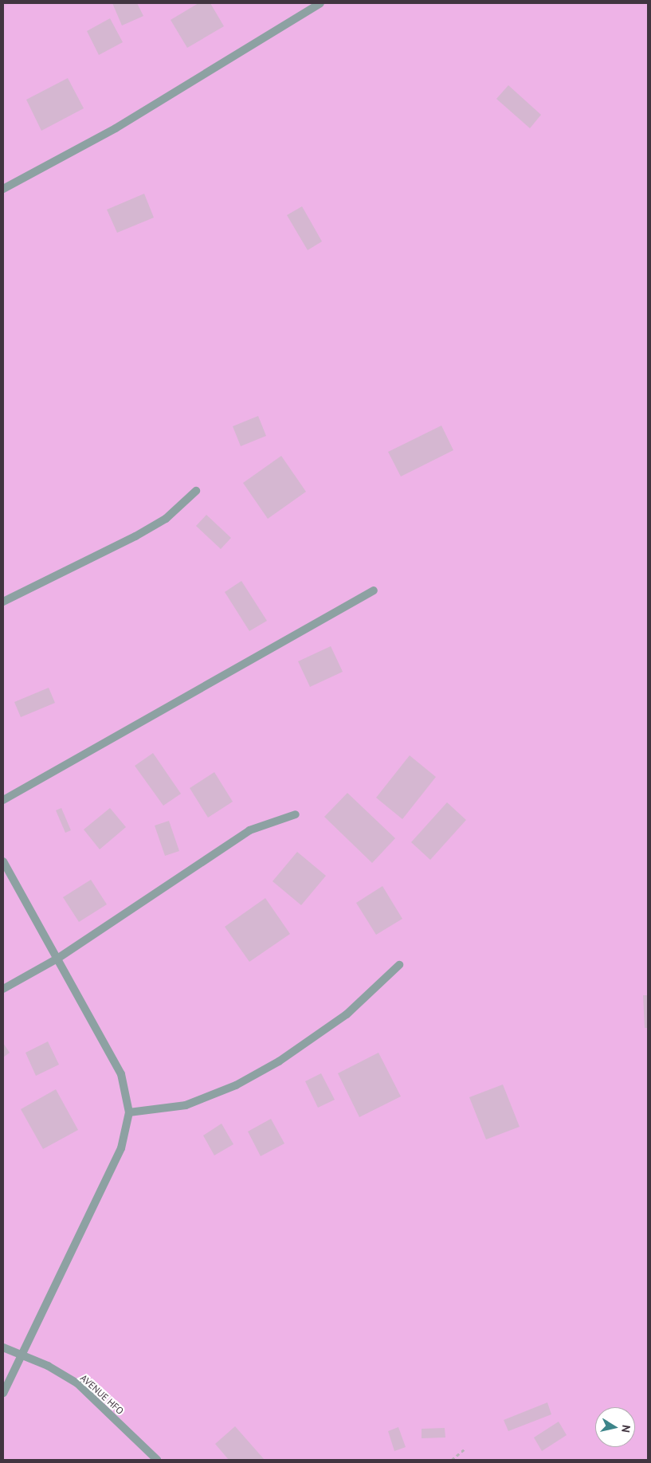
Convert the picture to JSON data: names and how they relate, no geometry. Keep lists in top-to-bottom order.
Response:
{
  "streets": {
    "street": ["AVENUE HFO"]
  },
  "north": "right"
}
